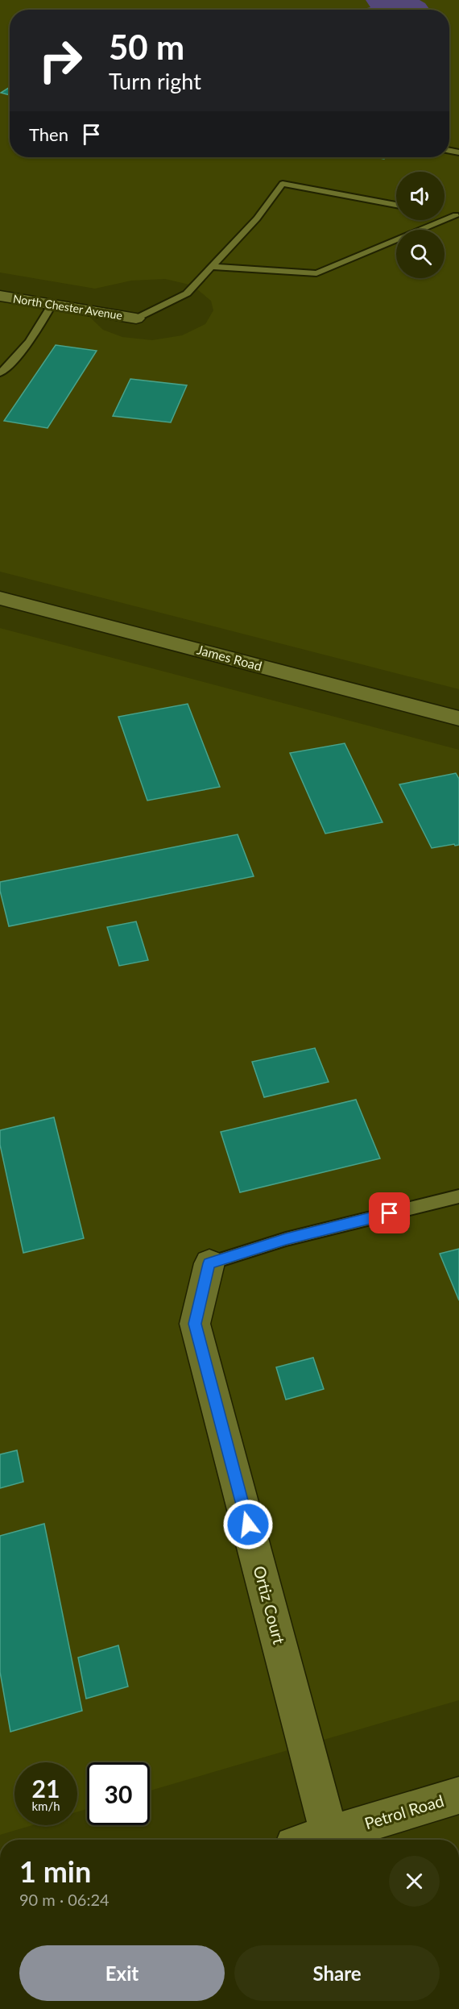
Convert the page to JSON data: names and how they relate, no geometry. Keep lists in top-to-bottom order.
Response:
{
  "streets": {
    "street": [
      "North Chester Avenue",
      "James Road",
      "Ortiz Court",
      "Petrol Road"
    ]
  },
  "crossings": [
    ["Ortiz Court", "Petrol Road"]
  ],
  "page": {
    "turn": ["50 m", "Turn right"],
    "then": "Then",
    "speed": "21 km/h",
    "limit": "30",
    "heading": ["1 min", "90 m · 06:24"],
    "buttons": ["Exit", "Share"]
  }
}
